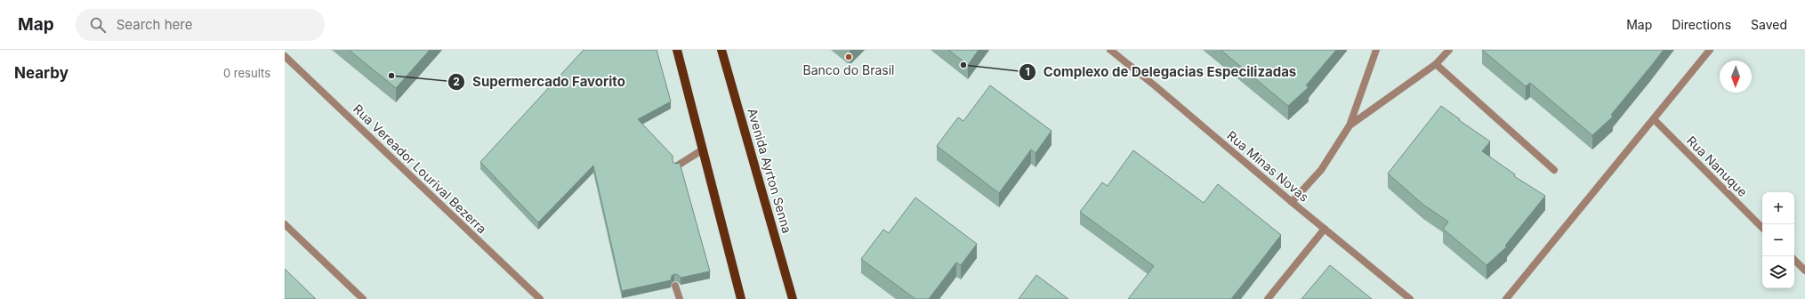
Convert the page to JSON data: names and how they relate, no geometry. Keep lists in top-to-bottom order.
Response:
{
  "streets": {
    "main road": ["Avenida Ayrton Senna"],
    "street": ["Rua Minas Novas", "Rua Nanuque", "Rua Vereador Lourival Bezerra"]
  },
  "places": ["Banco do Brasil", "Complexo de Delegacias Especilizadas", "Supermercado Favorito"],
  "north": "bottom",
  "page": {
    "header": "Map",
    "search": "Search here",
    "nav": ["Map", "Directions", "Saved"],
    "heading": ["Nearby", "0 results"],
    "map_buttons": ["+", "−"]
  }
}
